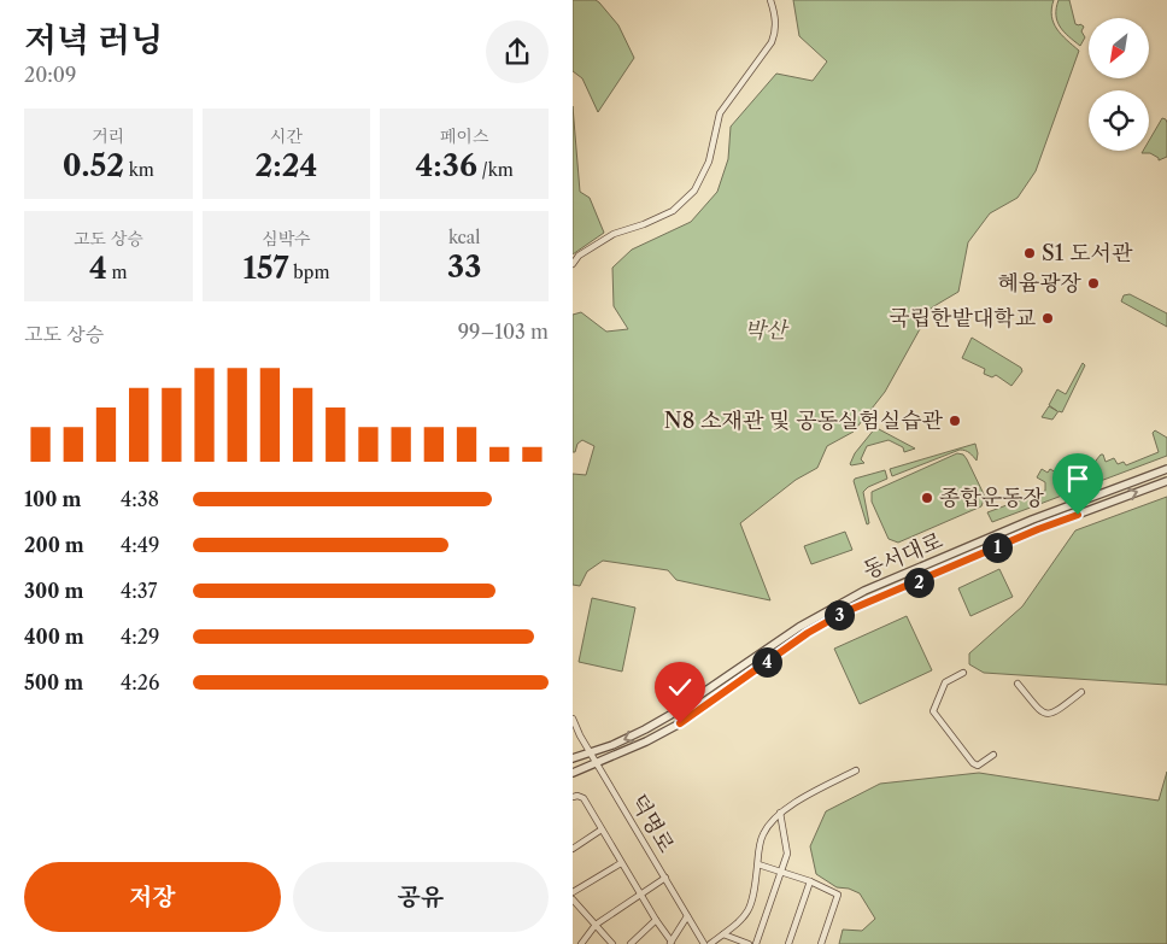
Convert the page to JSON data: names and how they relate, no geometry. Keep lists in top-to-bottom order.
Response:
{
  "streets": {
    "street": ["동서대로", "덕명로"]
  },
  "crossings": [
    ["동서대로", "덕명로"]
  ],
  "parks": ["박산"],
  "places": [
    "S1 도서관",
    "혜윰광장",
    "국립한밭대학교",
    "N8 소재관 및 공동실험실습관",
    "종합운동장"
  ],
  "north": "bottom left",
  "page": {
    "heading": ["저녁 러닝", "20:09"],
    "stats": [
      ["거리", "0.52 km"],
      ["시간", "2:24"],
      ["페이스", "4:36 /km"],
      ["고도 상승", "4 m"],
      ["심박수", "157 bpm"],
      ["kcal", "33"]
    ],
    "chart": ["고도 상승", "99–103 m"],
    "list": [
      {
        "name": "100 m",
        "note": "4:38"
      },
      {
        "name": "200 m",
        "note": "4:49"
      },
      {
        "name": "300 m",
        "note": "4:37"
      },
      {
        "name": "400 m",
        "note": "4:29"
      },
      {
        "name": "500 m",
        "note": "4:26"
      }
    ],
    "pins": [
      "1",
      "2",
      "3",
      "4"
    ],
    "buttons": ["저장", "공유"]
  }
}
